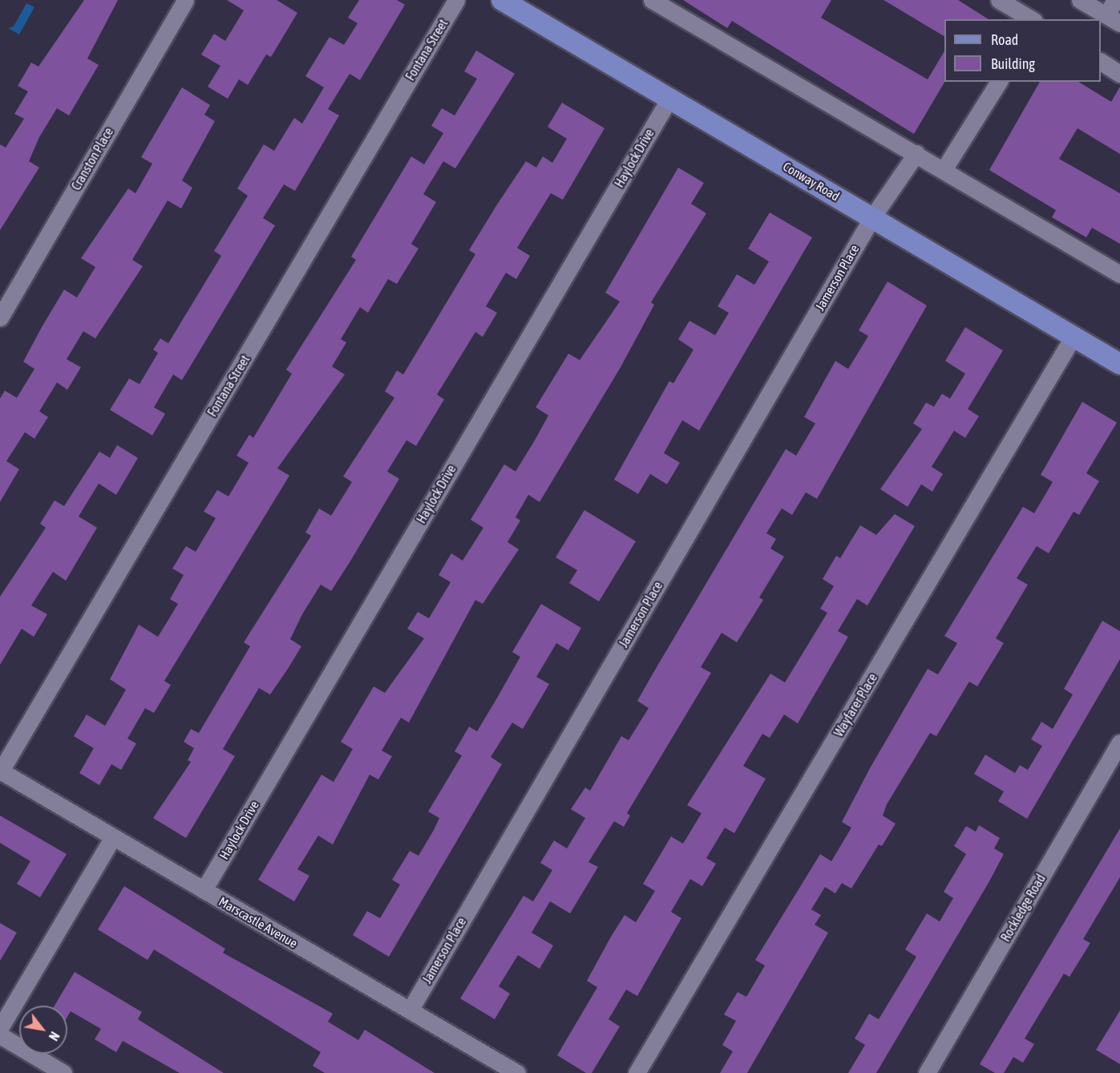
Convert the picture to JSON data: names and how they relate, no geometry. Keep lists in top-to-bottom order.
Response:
{
  "streets": {
    "main road": ["Conway Road"],
    "street": [
      "Fontana Street",
      "Haylock Drive",
      "Cranston Place",
      "Jamerson Place",
      "Wayfarer Place",
      "Rockledge Road",
      "Marscastle Avenue"
    ]
  },
  "crossings": [
    ["Fontana Street", "Marscastle Avenue"],
    ["Haylock Drive", "Conway Road"],
    ["Haylock Drive", "Marscastle Avenue"],
    ["Conway Road", "Jamerson Place"],
    ["Conway Road", "Wayfarer Place"],
    ["Jamerson Place", "Marscastle Avenue"]
  ],
  "legend": ["Road", "Building"],
  "north": "bottom right"
}
